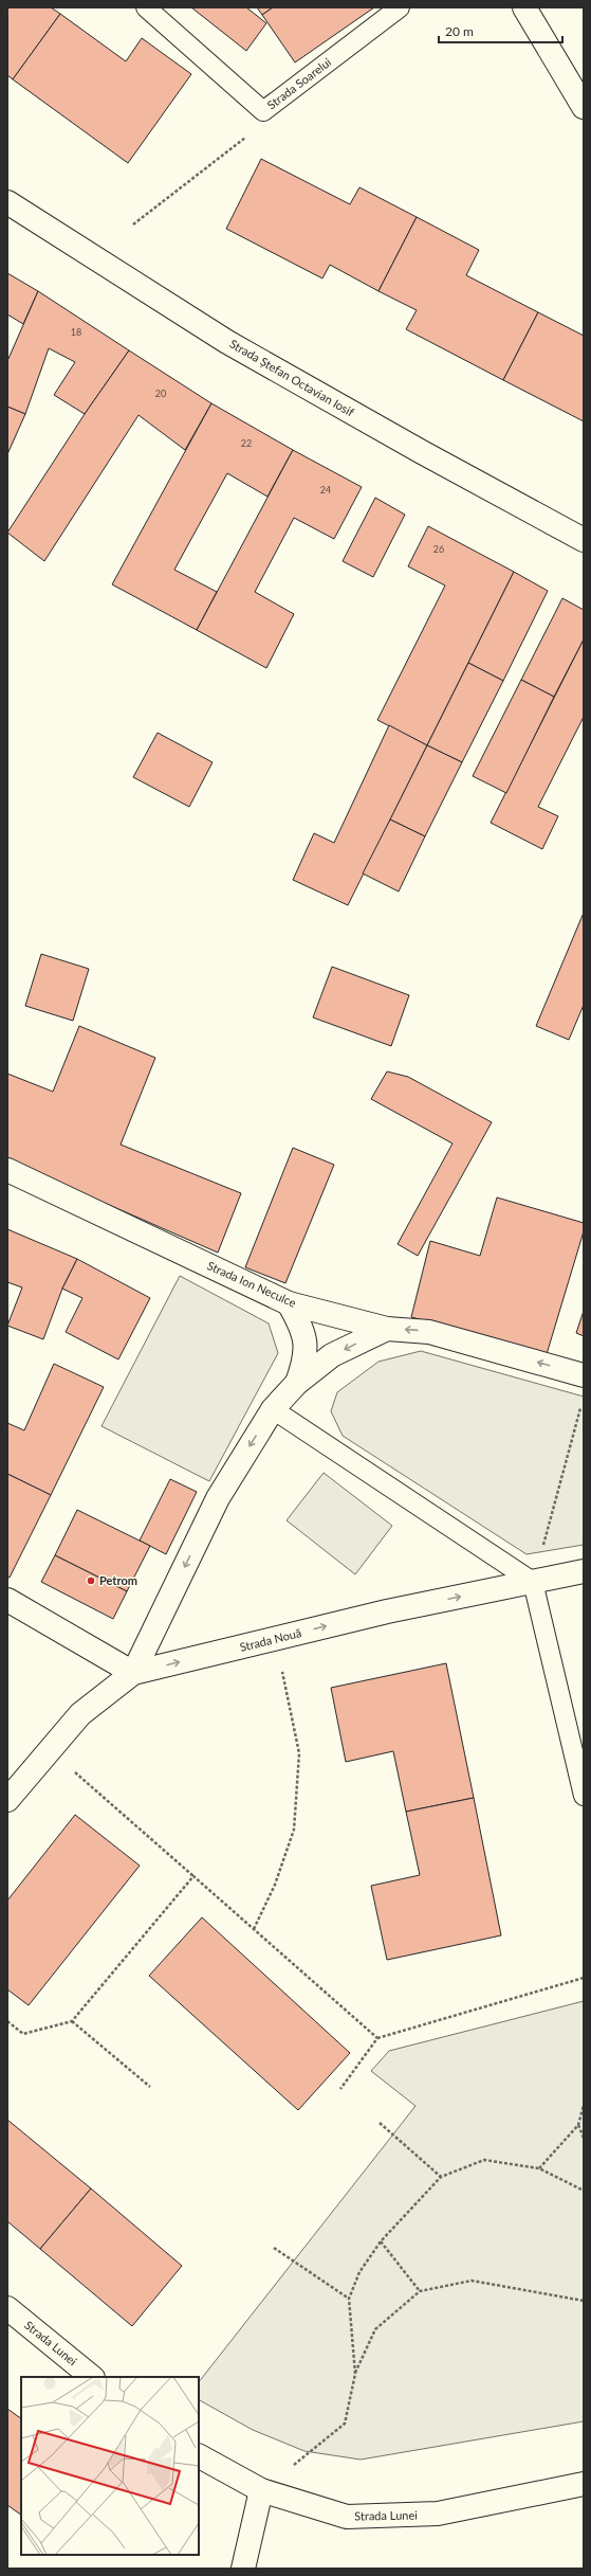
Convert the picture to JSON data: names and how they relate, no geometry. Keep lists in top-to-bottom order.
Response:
{
  "streets": {
    "street": [
      "Strada Ștefan Octavian Iosif",
      "Strada Ion Neculce",
      "Strada Nouă",
      "Strada Lunei"
    ],
    "lane": ["Strada Soarelui"]
  },
  "one_way": ["Strada Nouă"],
  "places": ["Petrom"],
  "house_numbers": [
    "18",
    "20",
    "22",
    "24",
    "26"
  ],
  "scale_bar": "20 m"
}
